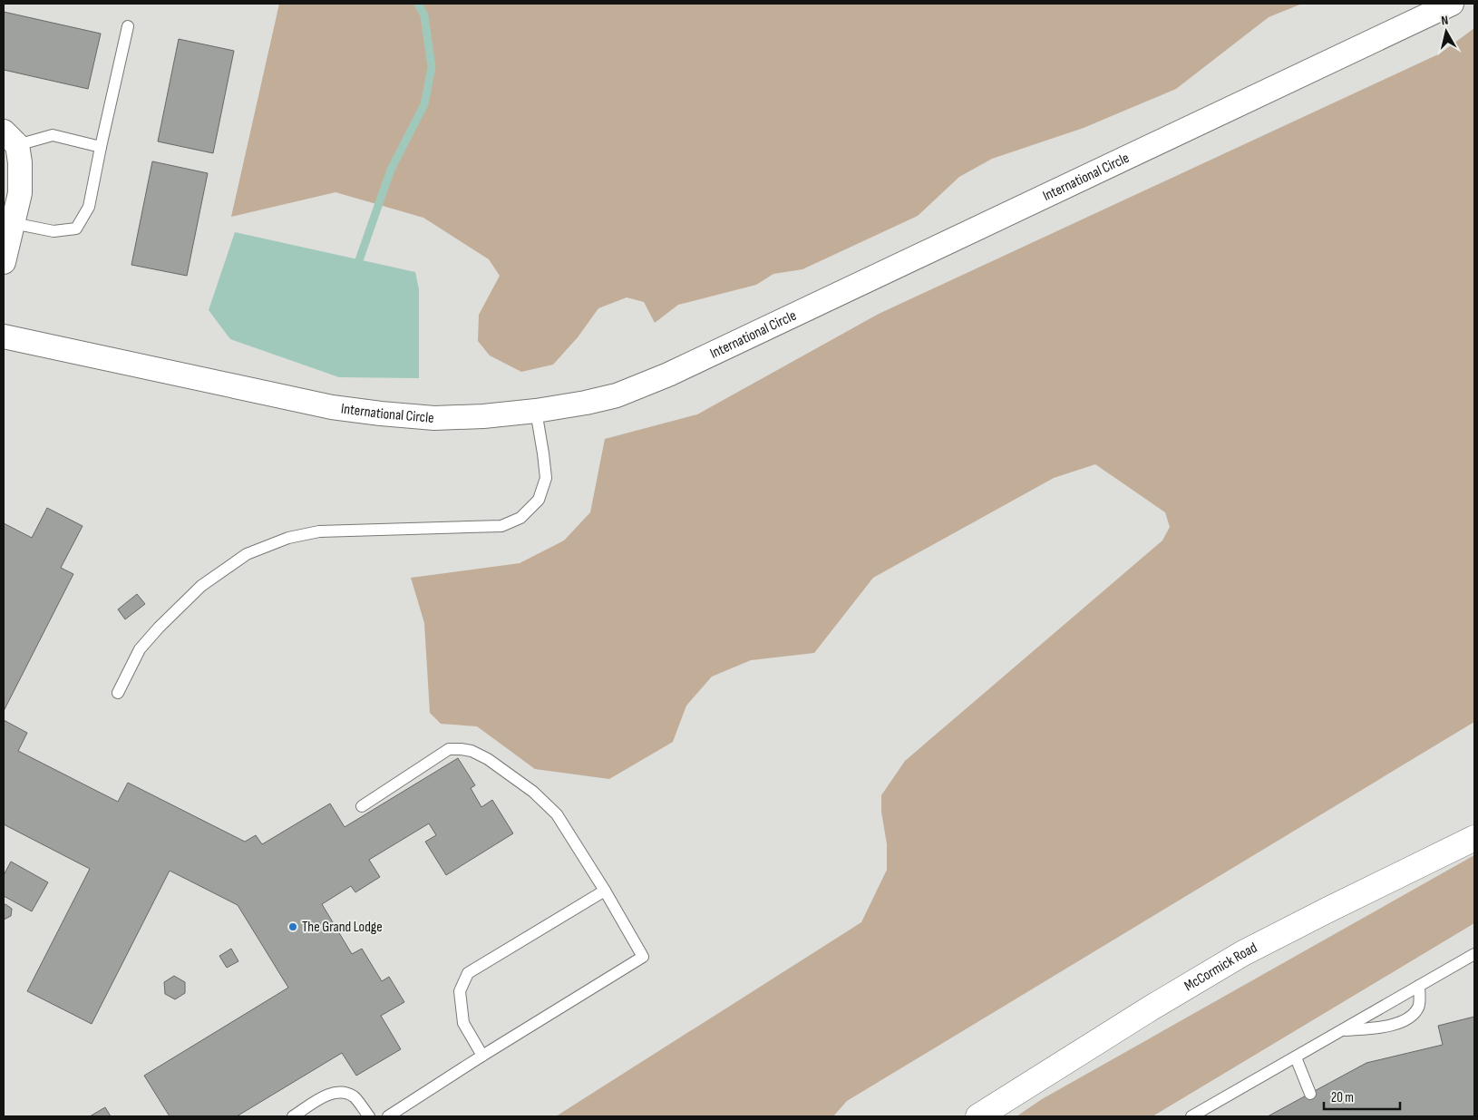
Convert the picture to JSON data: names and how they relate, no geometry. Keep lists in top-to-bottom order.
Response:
{
  "streets": {
    "main road": ["McCormick Road"],
    "street": ["International Circle"]
  },
  "places": ["The Grand Lodge"],
  "scale_bar": "20 m",
  "north": "top"
}
